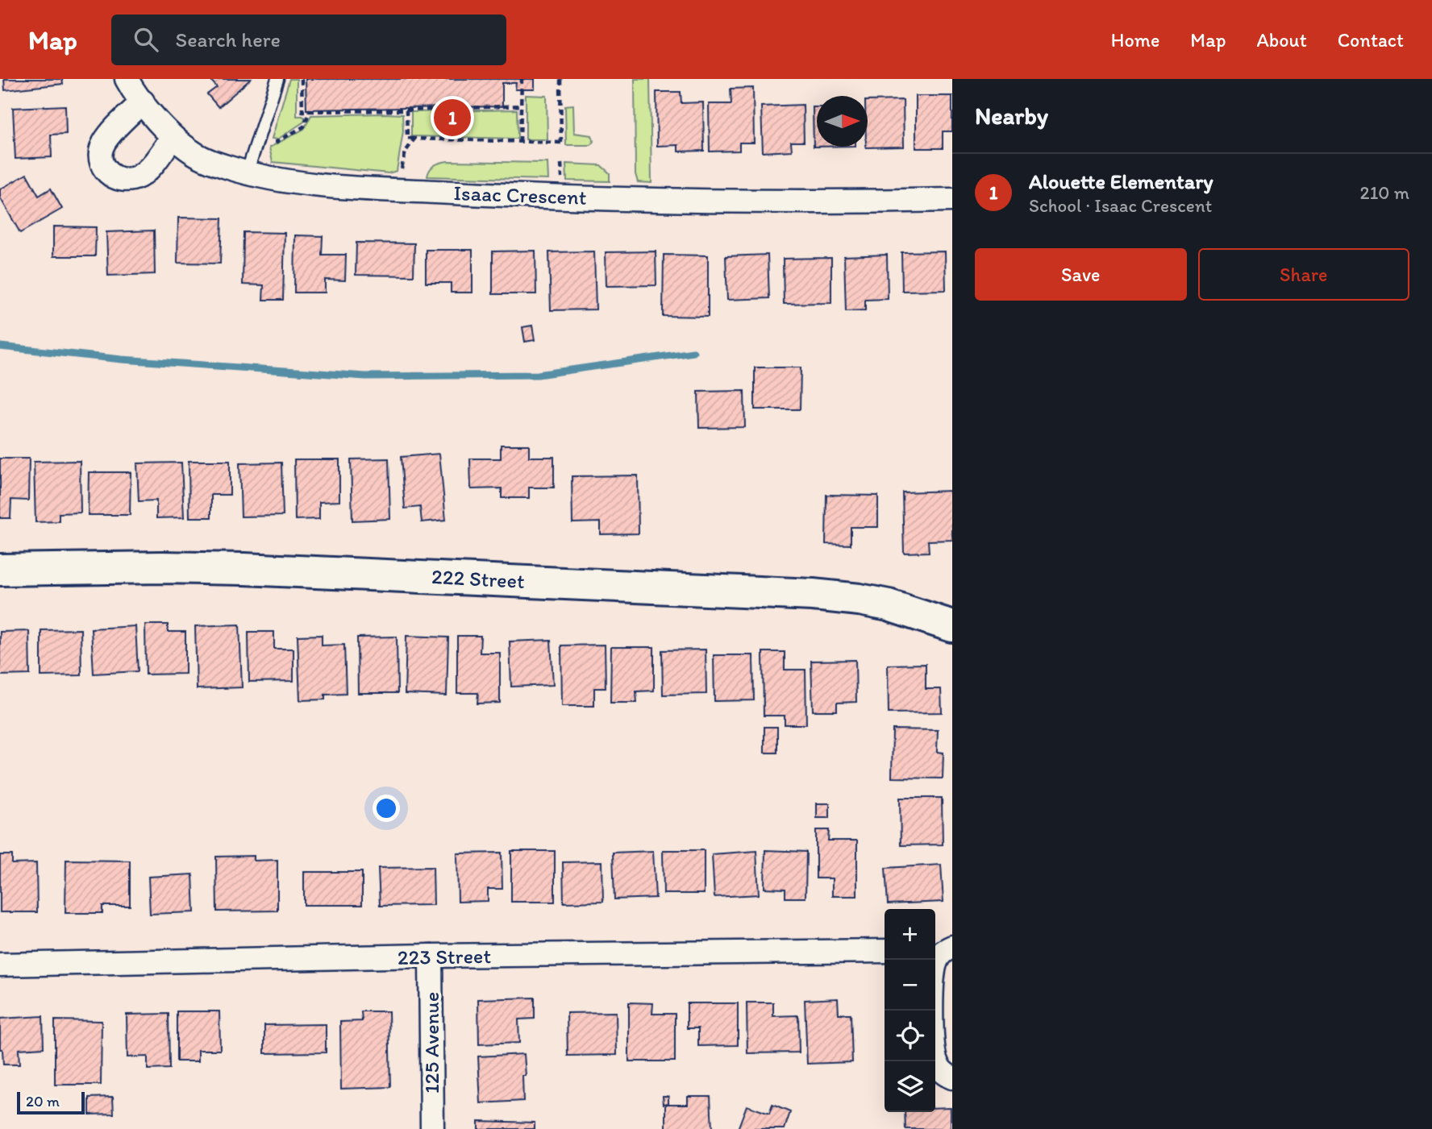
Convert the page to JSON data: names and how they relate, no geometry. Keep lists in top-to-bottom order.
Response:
{
  "streets": {
    "street": [
      "Isaac Crescent",
      "222 Street",
      "223 Street",
      "125 Avenue"
    ]
  },
  "crossings": [
    ["223 Street", "125 Avenue"]
  ],
  "scale_bar": "20 m",
  "north": "right",
  "page": {
    "header": "Map",
    "search": "Search here",
    "nav": [
      "Home",
      "Map",
      "About",
      "Contact"
    ],
    "heading": "Nearby",
    "pins": "1",
    "list": [
      {
        "mark": "1",
        "name": "Alouette Elementary",
        "note": "School · Isaac Crescent",
        "value": "210 m"
      }
    ],
    "buttons": ["Save", "Share"],
    "map_buttons": ["+", "−"],
    "scale": "20 m"
  }
}
